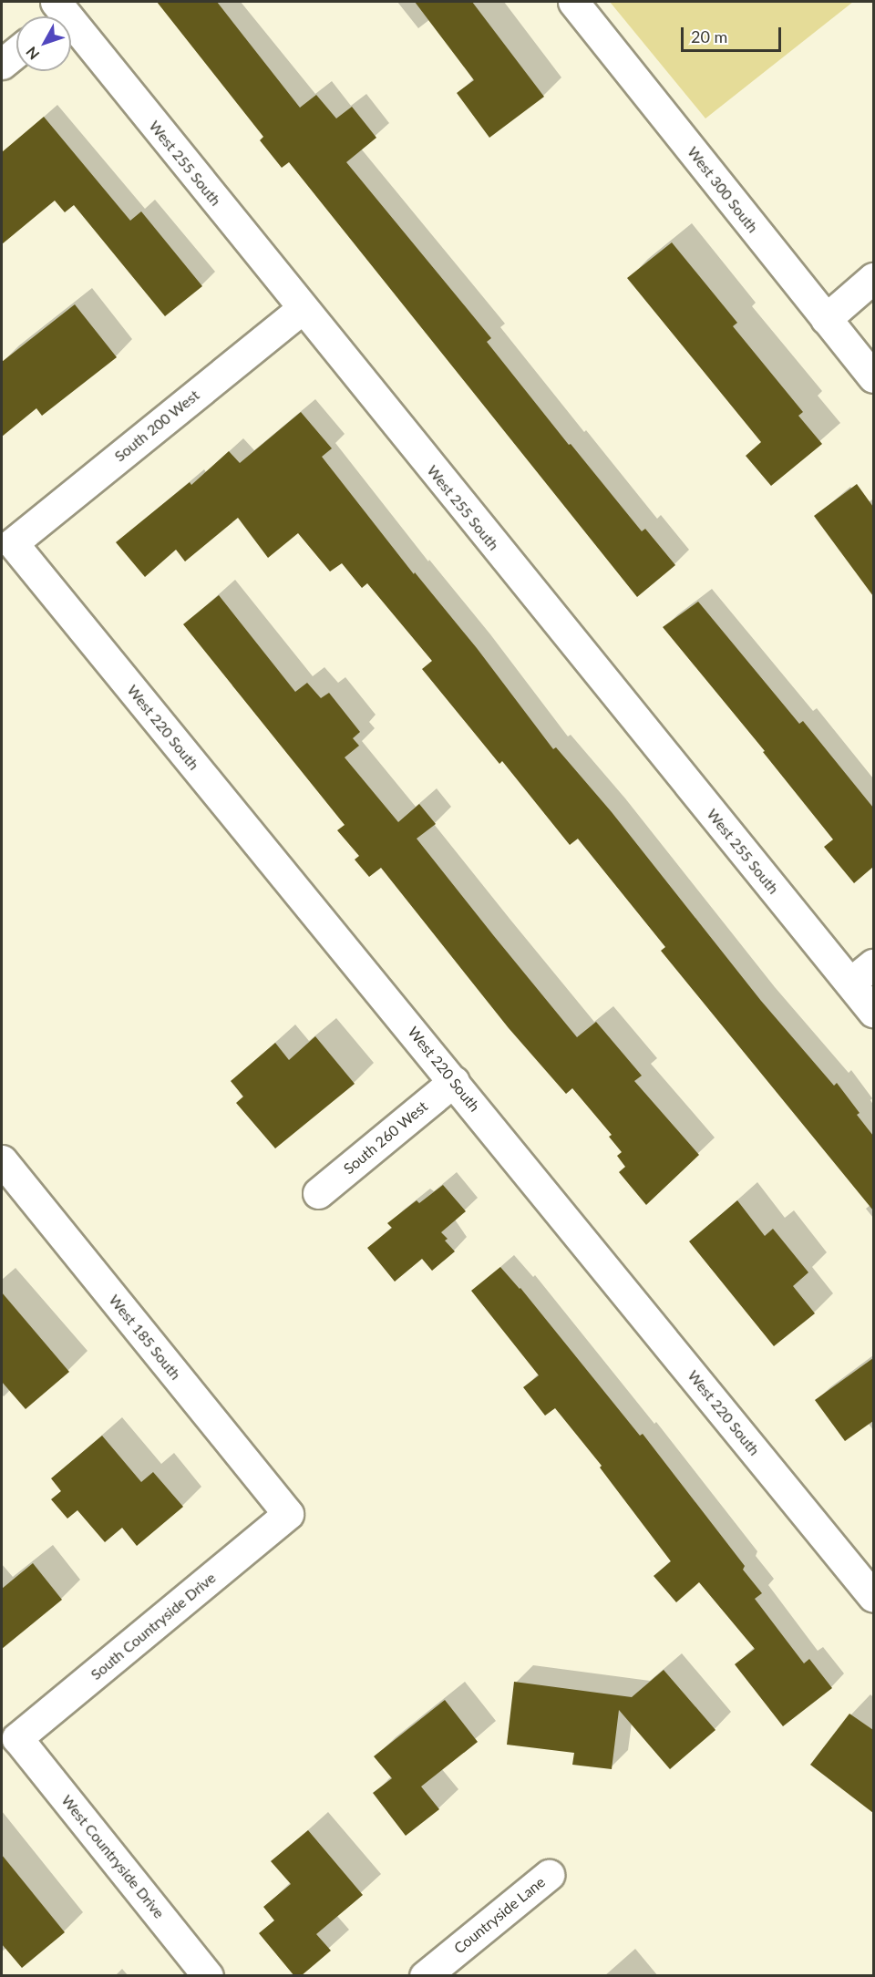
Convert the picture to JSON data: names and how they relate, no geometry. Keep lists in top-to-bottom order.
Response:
{
  "streets": {
    "street": [
      "West 255 South",
      "West 300 South",
      "South 200 West",
      "West 220 South",
      "South 260 West",
      "West 185 South",
      "South Countryside Drive",
      "West Countryside Drive",
      "Countryside Lane"
    ]
  },
  "crossings": [
    ["West 255 South", "South 200 West"],
    ["South 200 West", "West 220 South"],
    ["West 220 South", "South 260 West"],
    ["West 185 South", "South Countryside Drive"],
    ["South Countryside Drive", "West Countryside Drive"]
  ],
  "scale_bar": "20 m",
  "north": "bottom left"
}
